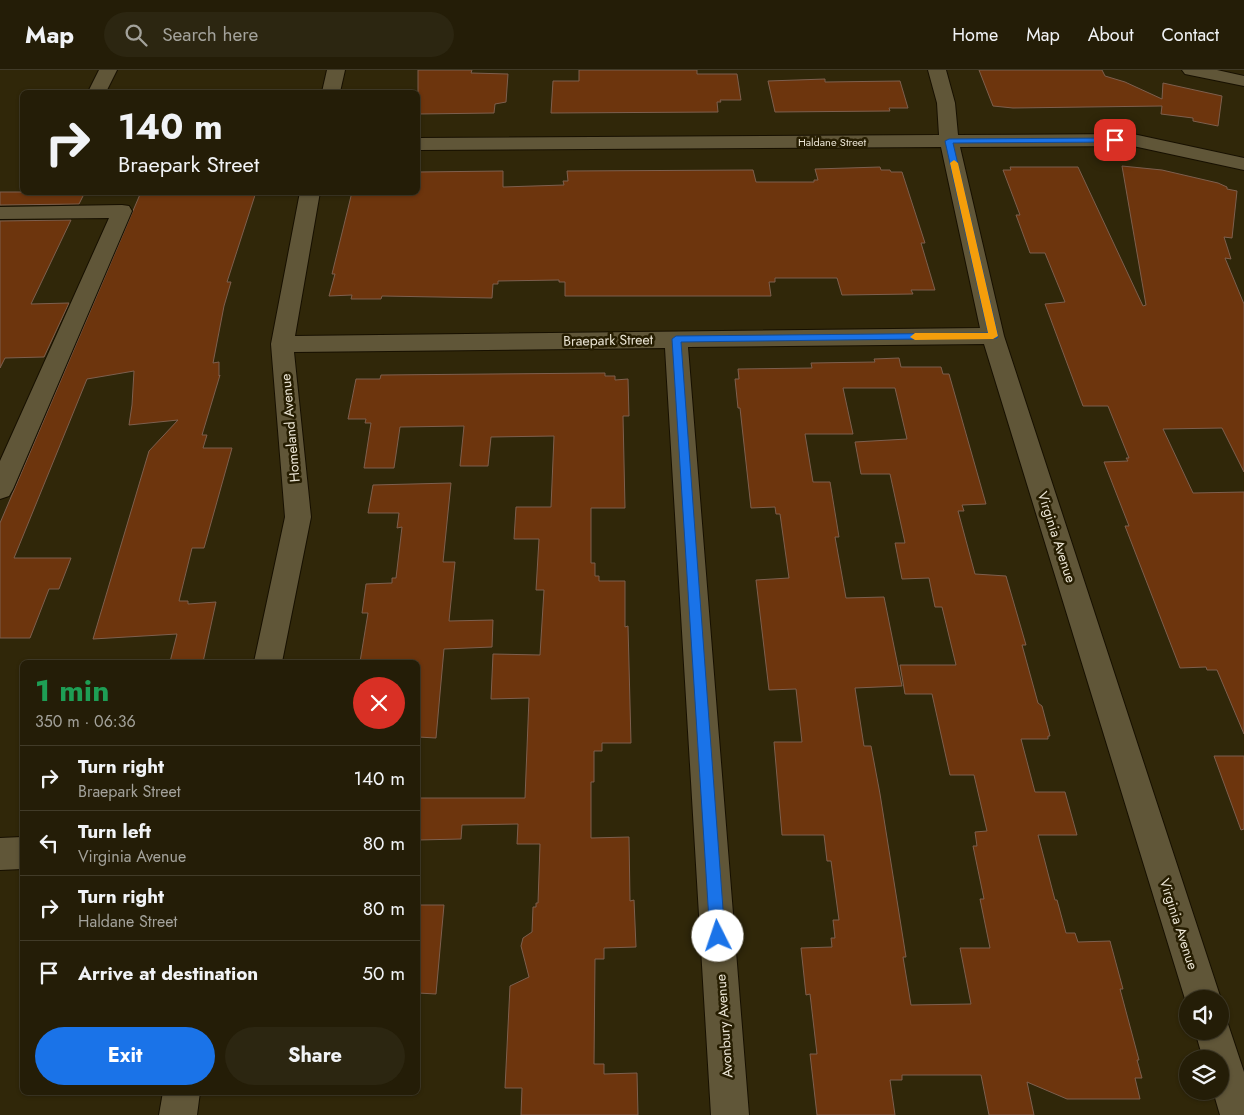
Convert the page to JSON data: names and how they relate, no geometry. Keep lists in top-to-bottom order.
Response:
{
  "streets": {
    "street": [
      "Haldane Street",
      "Braepark Street",
      "Homeland Avenue",
      "Virginia Avenue",
      "Avonbury Avenue"
    ]
  },
  "crossings": [
    ["Haldane Street", "Virginia Avenue"],
    ["Braepark Street", "Homeland Avenue"],
    ["Braepark Street", "Virginia Avenue"],
    ["Braepark Street", "Avonbury Avenue"]
  ],
  "page": {
    "header": "Map",
    "search": "Search here",
    "nav": [
      "Home",
      "Map",
      "About",
      "Contact"
    ],
    "turn": ["140 m", "Braepark Street"],
    "heading": ["1 min", "350 m · 06:36"],
    "list": [
      {
        "name": "Turn right",
        "note": "Braepark Street",
        "value": "140 m"
      },
      {
        "name": "Turn left",
        "note": "Virginia Avenue",
        "value": "80 m"
      },
      {
        "name": "Turn right",
        "note": "Haldane Street",
        "value": "80 m"
      },
      {
        "name": "Arrive at destination",
        "value": "50 m"
      }
    ],
    "buttons": ["Exit", "Share"]
  }
}
